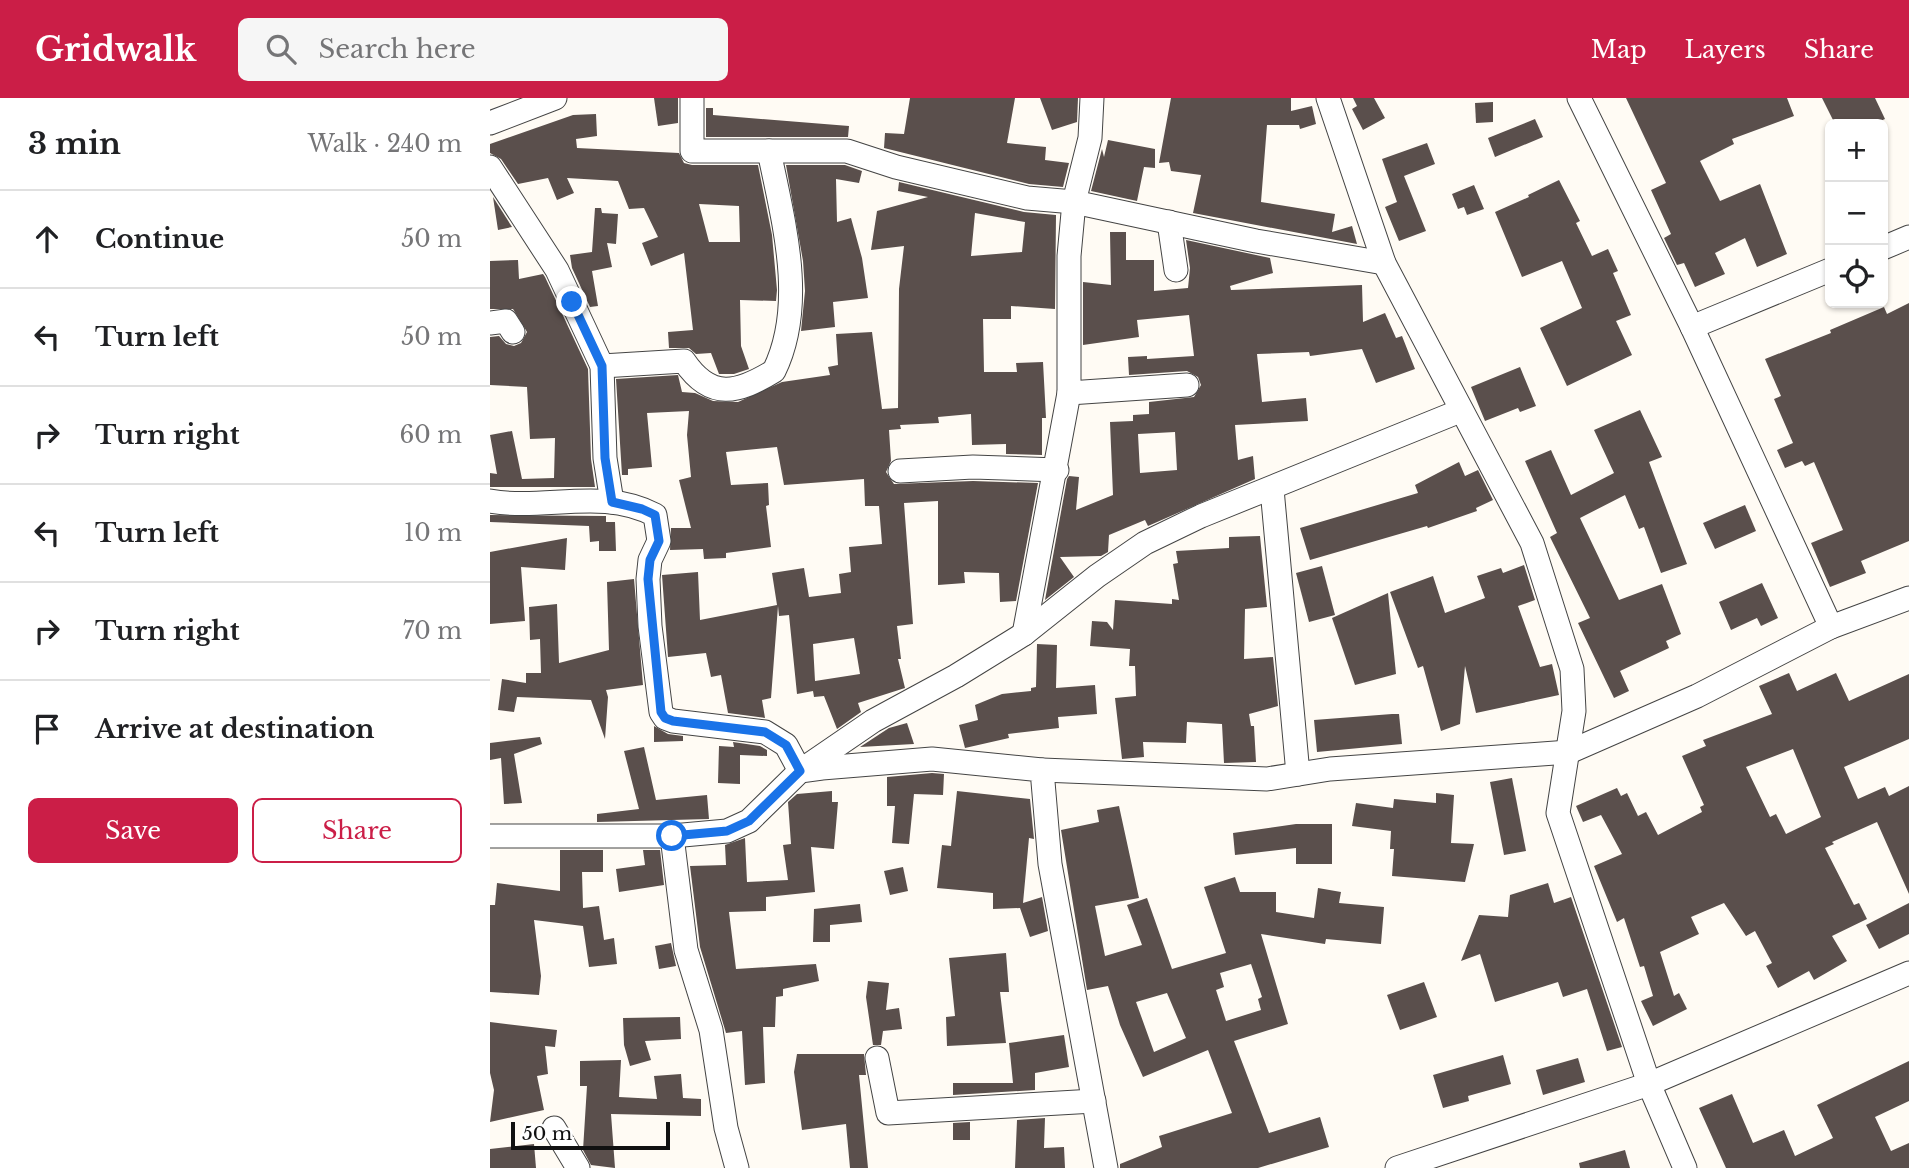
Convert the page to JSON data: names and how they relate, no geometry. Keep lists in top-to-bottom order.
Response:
{
  "scale_bar": "50 m",
  "page": {
    "header": "Gridwalk",
    "search": "Search here",
    "nav": ["Map", "Layers", "Share"],
    "heading": ["3 min", "Walk · 240 m"],
    "map_buttons": ["+", "−"],
    "list": [
      ["Continue", "50 m"],
      ["Turn left", "50 m"],
      ["Turn right", "60 m"],
      ["Turn left", "10 m"],
      ["Turn right", "70 m"],
      "Arrive at destination"
    ],
    "buttons": ["Save", "Share"],
    "scale": "50 m"
  }
}
